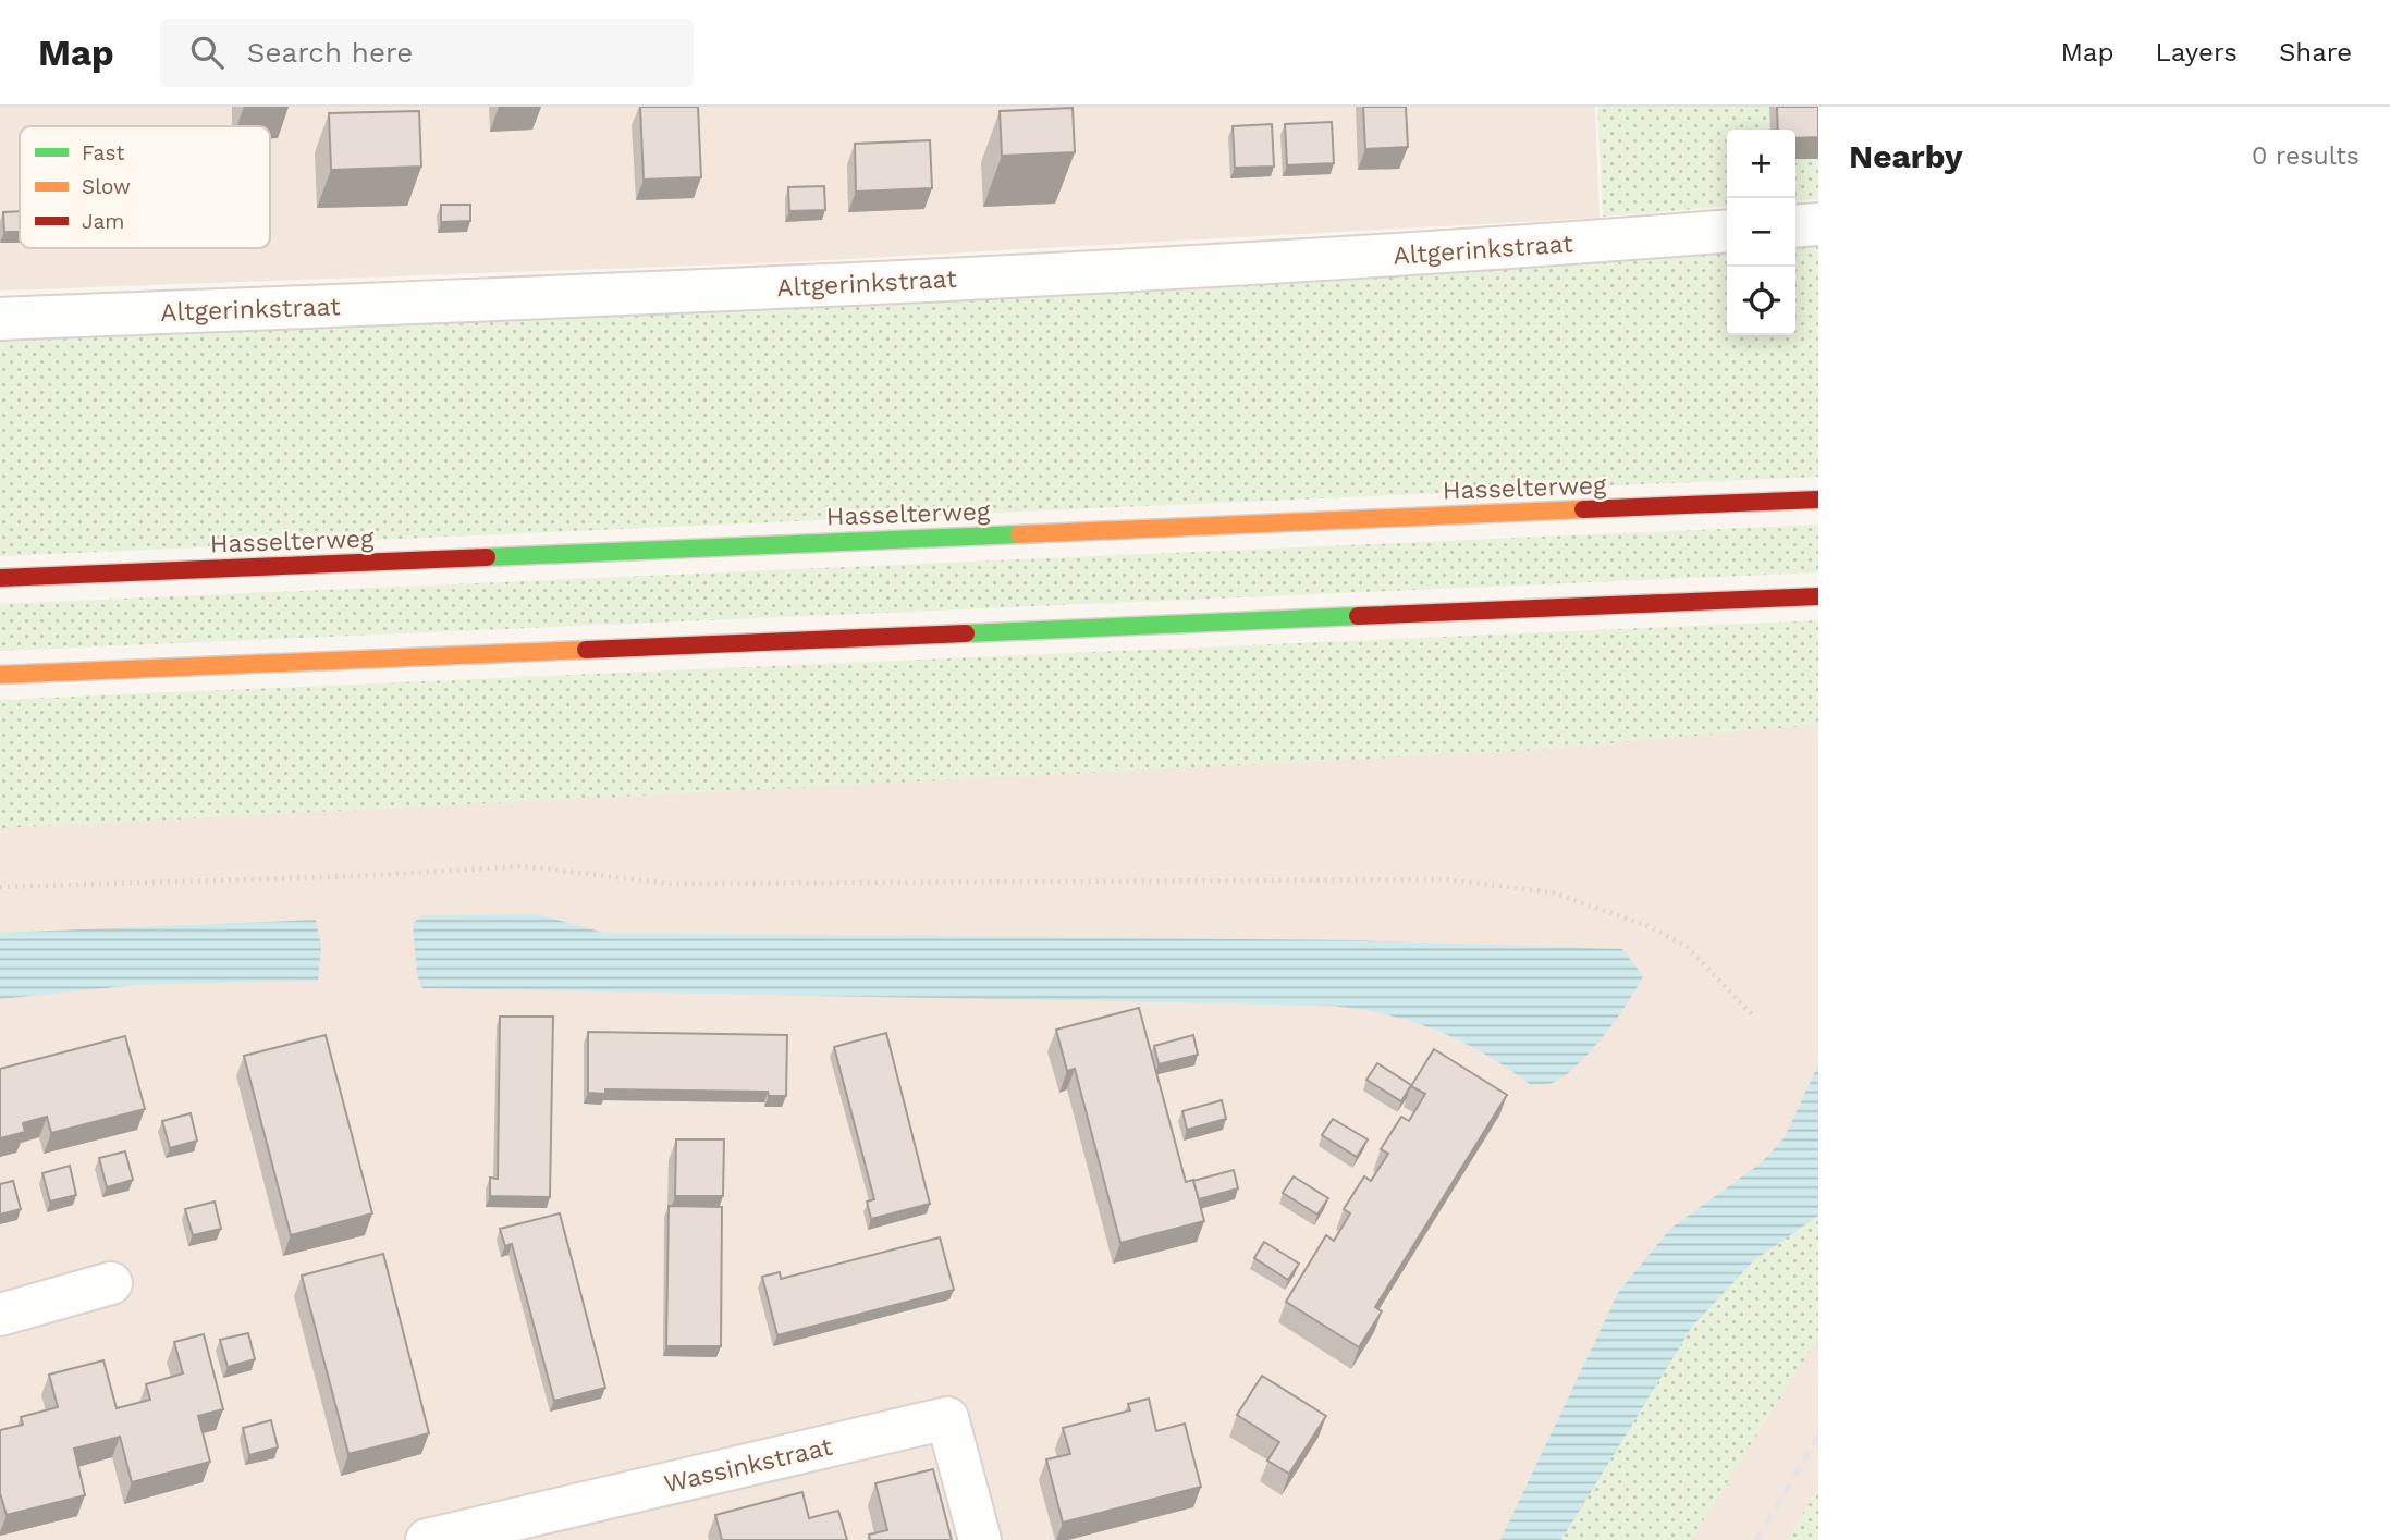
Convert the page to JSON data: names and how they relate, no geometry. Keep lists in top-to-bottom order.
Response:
{
  "streets": {
    "main road": ["Hasselterweg"],
    "street": ["Altgerinkstraat", "Wassinkstraat"]
  },
  "legend": ["Fast", "Slow", "Jam"],
  "page": {
    "header": "Map",
    "search": "Search here",
    "nav": ["Map", "Layers", "Share"],
    "heading": ["Nearby", "0 results"],
    "map_buttons": ["+", "−"]
  }
}
